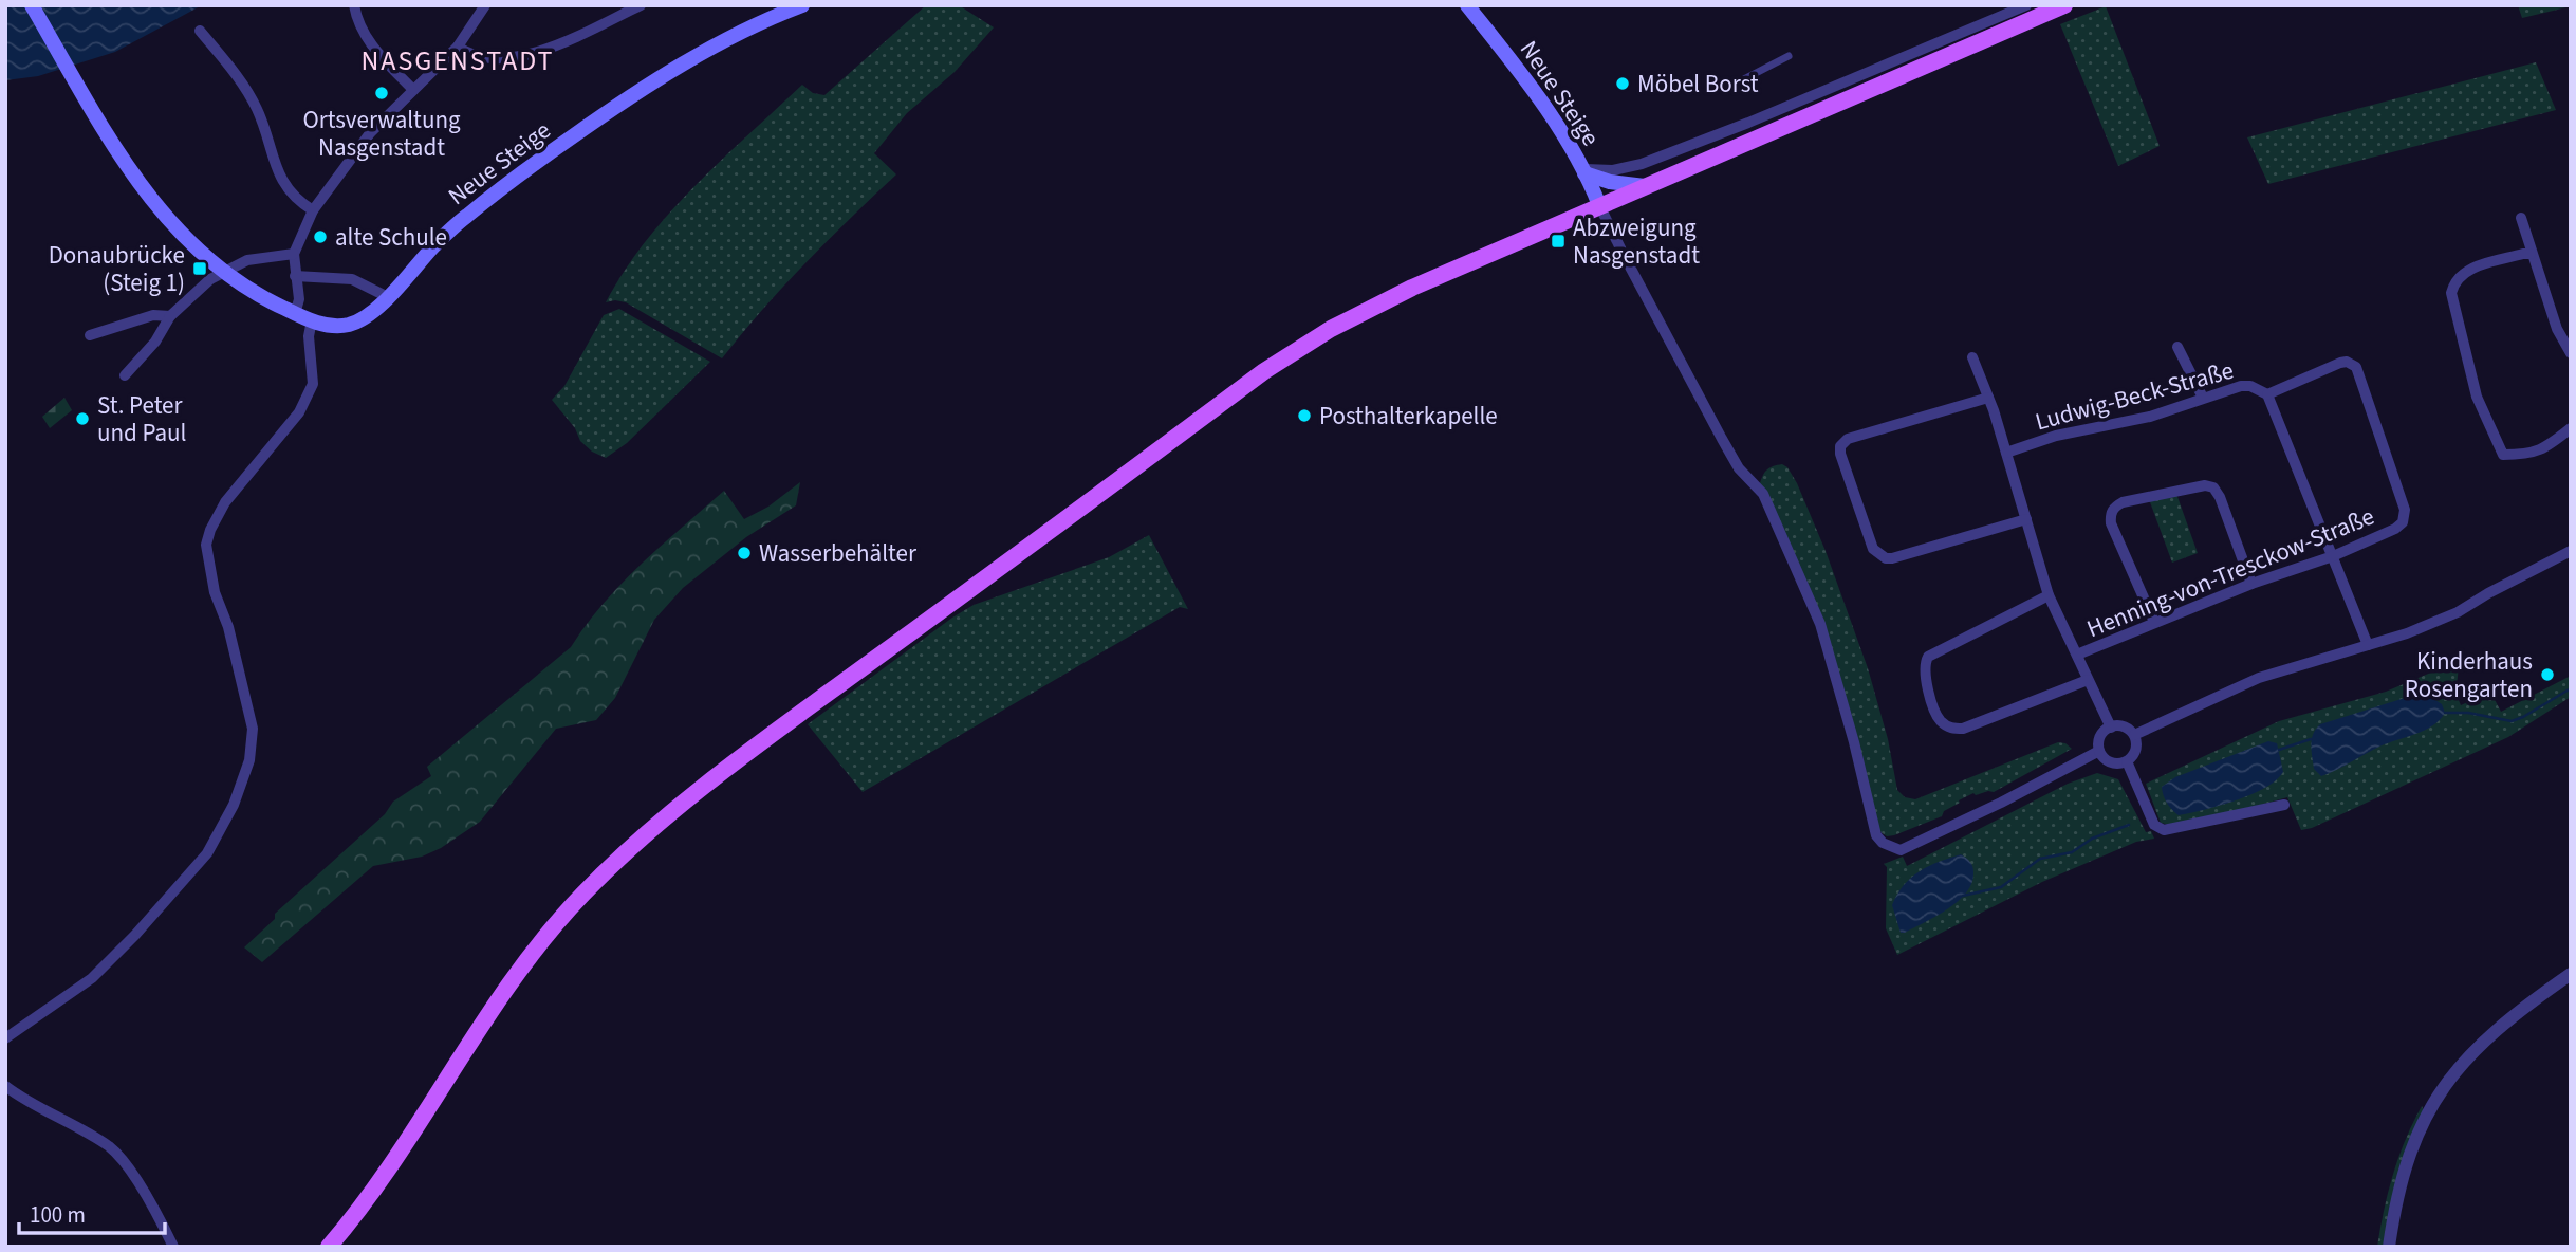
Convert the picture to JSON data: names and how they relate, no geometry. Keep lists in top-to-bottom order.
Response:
{
  "streets": {
    "main road": ["Neue Steige"],
    "street": ["Ludwig-Beck-Straße", "Henning-von-Tresckow-Straße"]
  },
  "crossings": [
    ["Ludwig-Beck-Straße", "Henning-von-Tresckow-Straße"]
  ],
  "districts": ["NASGENSTADT"],
  "places": {
    "other": [
      "Möbel Borst",
      "Ortsverwaltung Nasgenstadt",
      "alte Schule",
      "Posthalterkapelle",
      "St. Peter und Paul",
      "Wasserbehälter",
      "Kinderhaus Rosengarten"
    ],
    "transit": ["Abzweigung Nasgenstadt", "Donaubrücke (Steig 1)"]
  },
  "scale_bar": "100 m"
}
